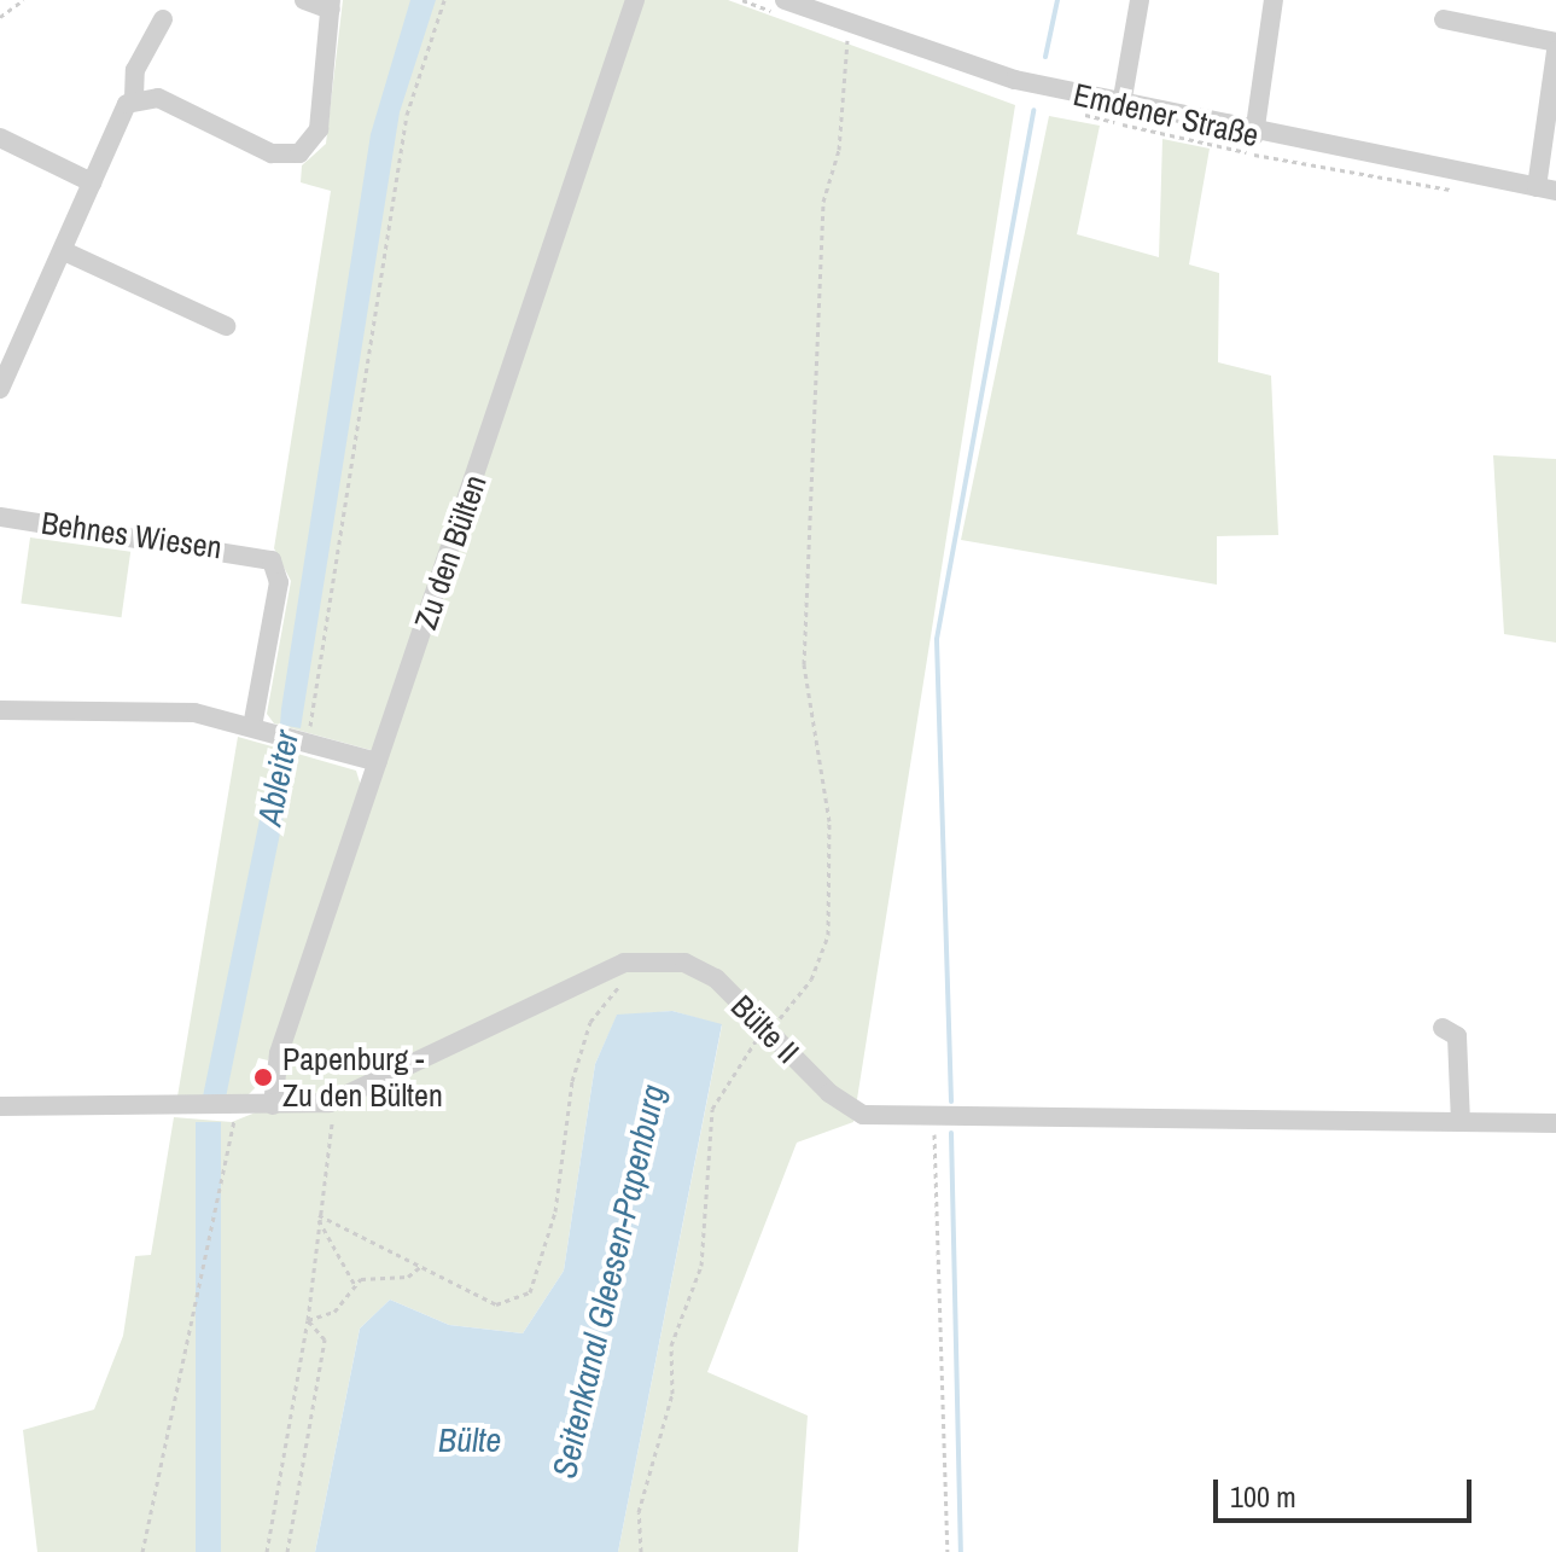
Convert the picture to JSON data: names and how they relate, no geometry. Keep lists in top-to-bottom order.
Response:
{
  "streets": {
    "street": [
      "Emdener Straße",
      "Behnes Wiesen",
      "Zu den Bülten",
      "Bülte II"
    ]
  },
  "crossings": [
    ["Zu den Bülten", "Bülte II"]
  ],
  "water": ["Ableiter", "Seitenkanal Gleesen-Papenburg", "Bülte"],
  "places": ["Papenburg - Zu den Bülten"],
  "scale_bar": "100 m"
}
